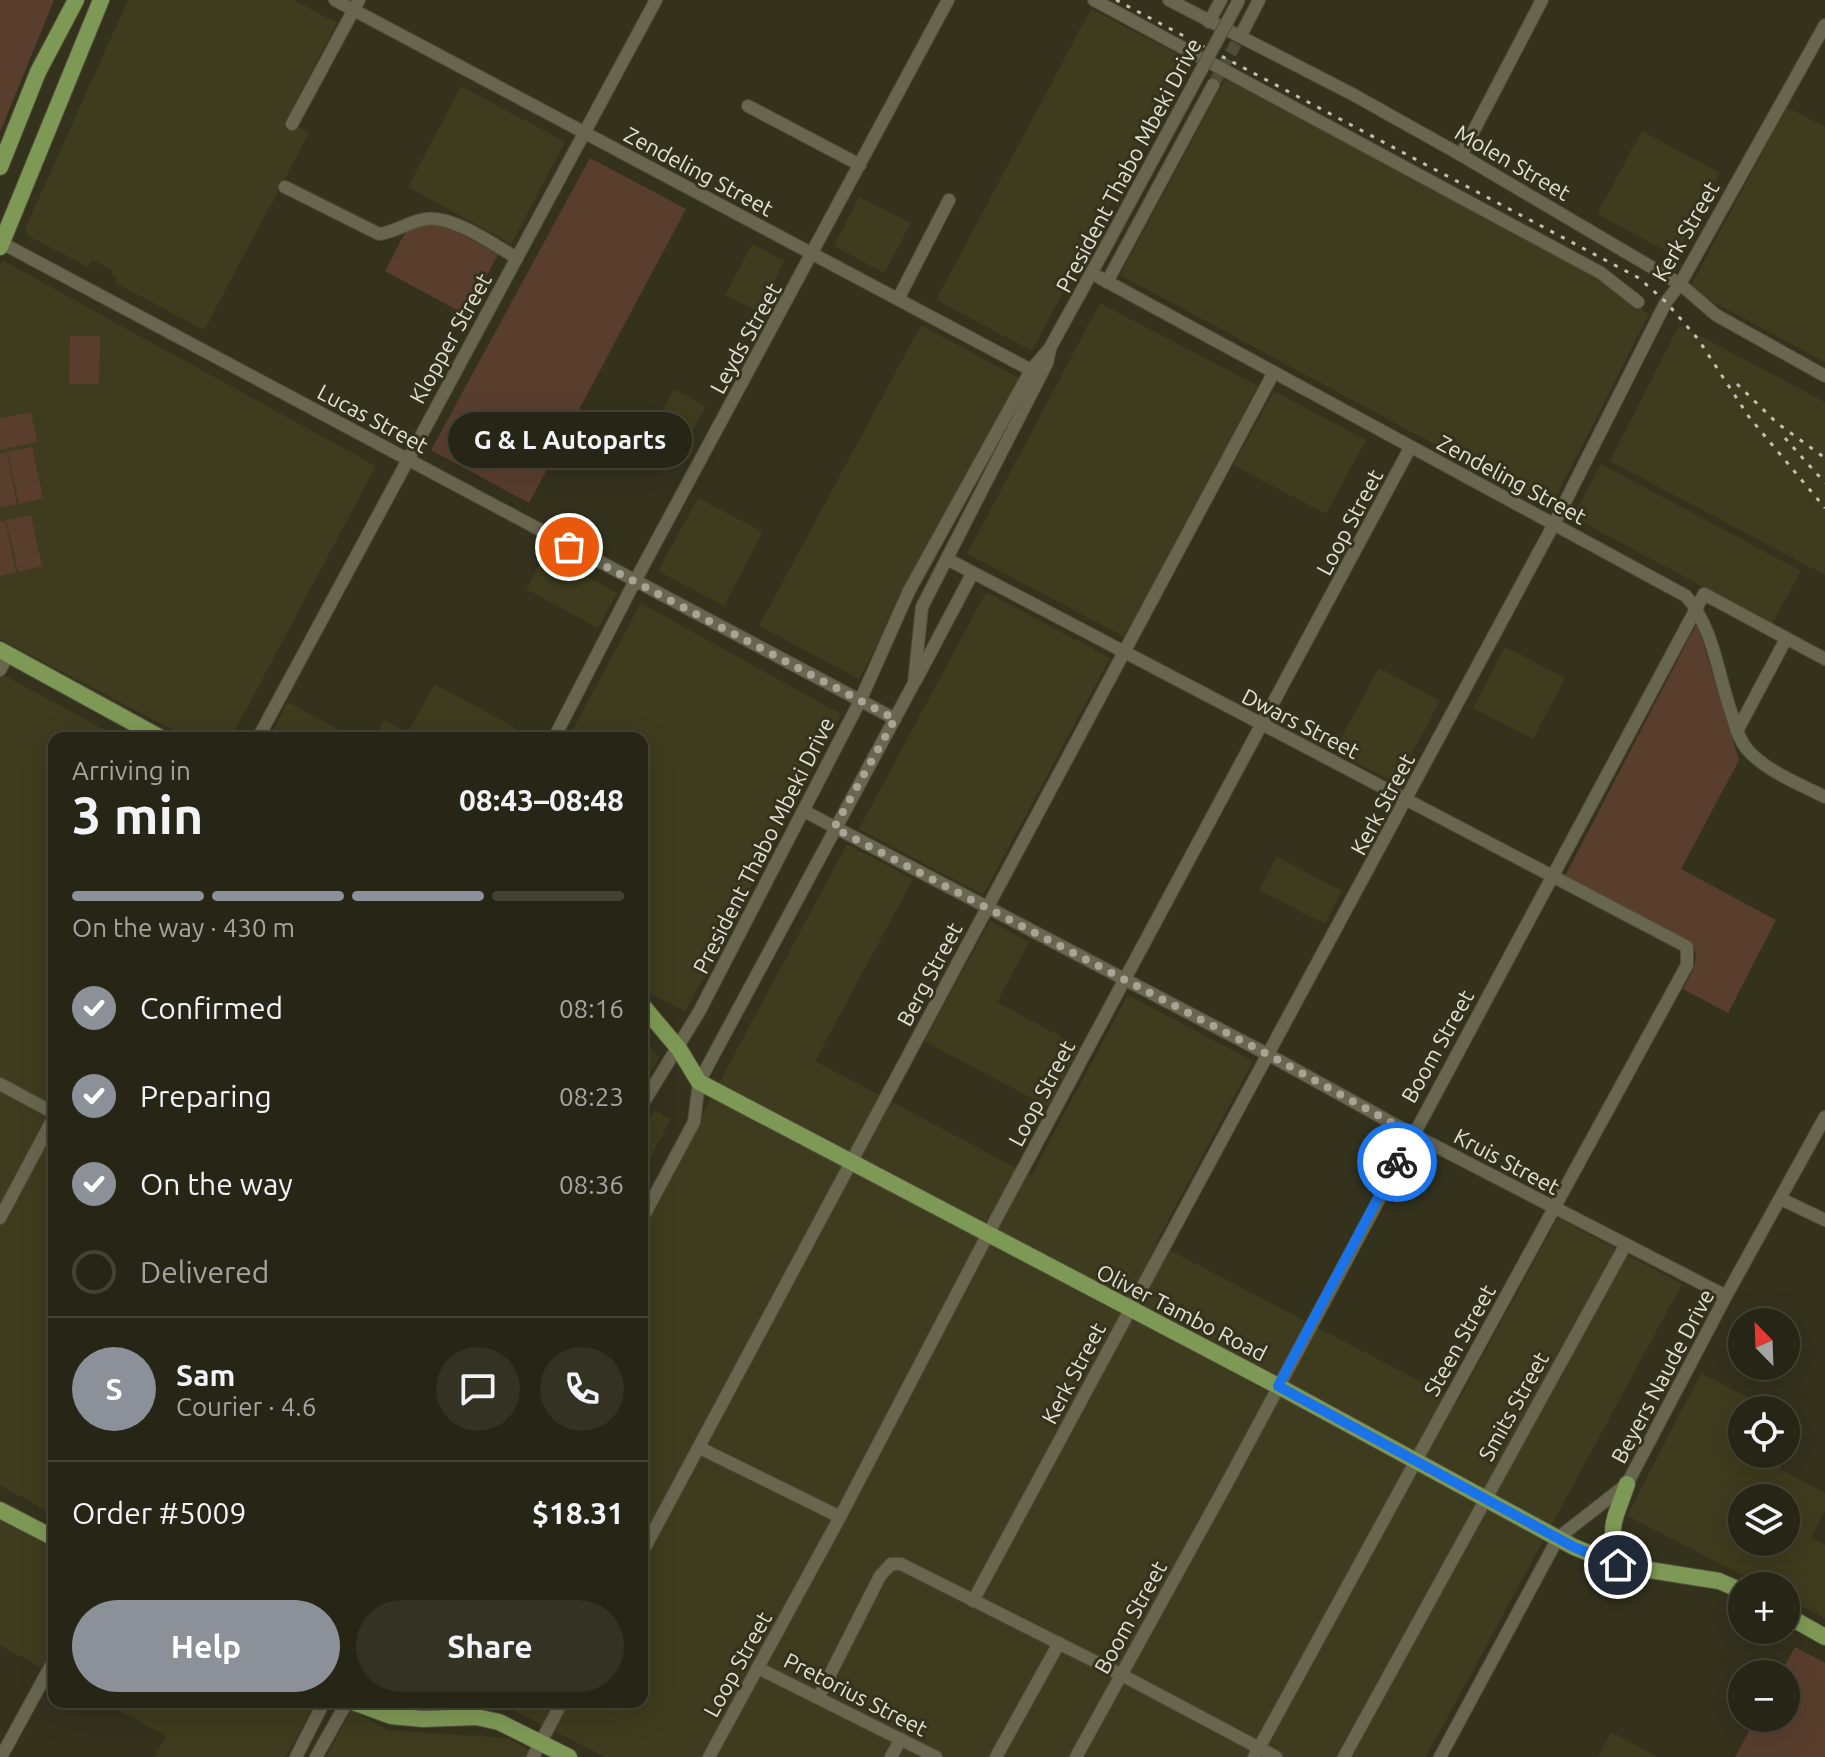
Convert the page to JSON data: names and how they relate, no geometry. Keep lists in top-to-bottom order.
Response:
{
  "streets": {
    "main road": ["Oliver Tambo Road"],
    "street": [
      "Molen Street",
      "President Thabo Mbeki Drive",
      "Zendeling Street",
      "Kerk Street",
      "Klopper Street",
      "Leyds Street",
      "Lucas Street",
      "Loop Street",
      "Dwars Street",
      "Berg Street",
      "Boom Street",
      "Kruis Street",
      "Steen Street",
      "Beyers Naude Drive",
      "Smits Street",
      "Pretorius Street"
    ]
  },
  "crossings": [
    ["Molen Street", "Kerk Street"],
    ["President Thabo Mbeki Drive", "Zendeling Street"],
    ["President Thabo Mbeki Drive", "Lucas Street"],
    ["President Thabo Mbeki Drive", "Dwars Street"],
    ["President Thabo Mbeki Drive", "Kruis Street"],
    ["President Thabo Mbeki Drive", "Oliver Tambo Road"],
    ["Zendeling Street", "Kerk Street"],
    ["Zendeling Street", "Klopper Street"],
    ["Zendeling Street", "Leyds Street"],
    ["Zendeling Street", "Loop Street"],
    ["Zendeling Street", "Berg Street"],
    ["Zendeling Street", "Boom Street"],
    ["Kerk Street", "Dwars Street"],
    ["Kerk Street", "Kruis Street"],
    ["Kerk Street", "Oliver Tambo Road"],
    ["Klopper Street", "Lucas Street"],
    ["Leyds Street", "Lucas Street"],
    ["Loop Street", "Dwars Street"],
    ["Loop Street", "Kruis Street"],
    ["Loop Street", "Oliver Tambo Road"],
    ["Loop Street", "Pretorius Street"],
    ["Dwars Street", "Berg Street"],
    ["Dwars Street", "Boom Street"],
    ["Dwars Street", "Steen Street"],
    ["Berg Street", "Kruis Street"],
    ["Berg Street", "Oliver Tambo Road"],
    ["Boom Street", "Kruis Street"],
    ["Boom Street", "Oliver Tambo Road"],
    ["Kruis Street", "Steen Street"],
    ["Kruis Street", "Beyers Naude Drive"],
    ["Kruis Street", "Smits Street"],
    ["Oliver Tambo Road", "Steen Street"],
    ["Oliver Tambo Road", "Beyers Naude Drive"],
    ["Oliver Tambo Road", "Smits Street"]
  ],
  "places": ["G & L Autoparts"],
  "north": "top left",
  "page": {
    "bubble": "G & L Autoparts",
    "heading": ["3 min", "Arriving in", "08:43–08:48"],
    "panel": [
      "Sam",
      "Courier · 4.6",
      "Order #5009",
      "$18.31"
    ],
    "bar": "On the way · 430 m",
    "list": [
      ["Confirmed", "08:16"],
      ["Preparing", "08:23"],
      ["On the way", "08:36"],
      "Delivered"
    ],
    "map_buttons": ["+", "−"],
    "round": "S",
    "buttons": ["Help", "Share"]
  }
}
